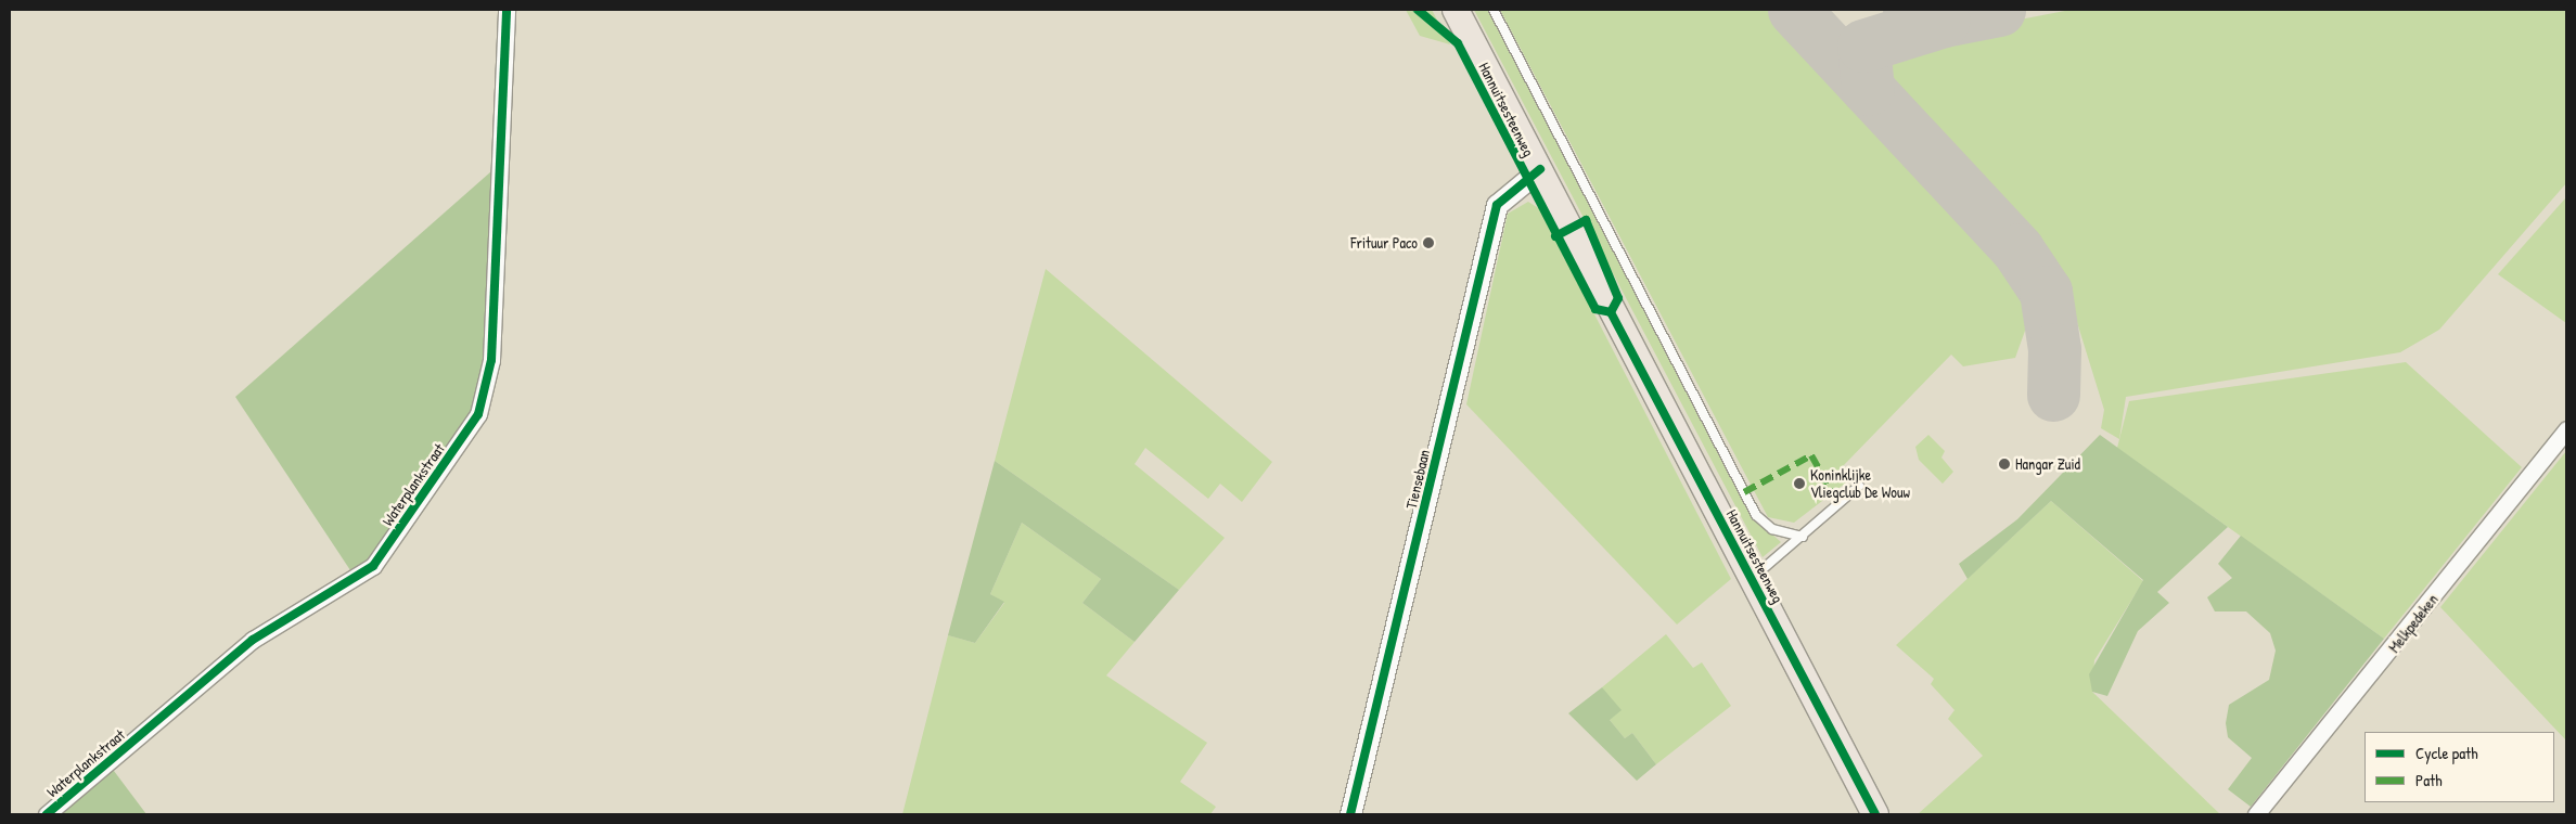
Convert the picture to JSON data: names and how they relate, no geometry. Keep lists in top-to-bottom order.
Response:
{
  "streets": {
    "main road": ["Hannuitsesteenweg"],
    "street": ["Tiensebaan", "Waterplankstraat", "Melkpedeken"]
  },
  "crossings": [
    ["Hannuitsesteenweg", "Tiensebaan"]
  ],
  "places": ["Frituur Paco", "Hangar Zuid", "Koninklijke Vliegclub De Wouw"],
  "legend": ["Cycle path", "Path"]
}
